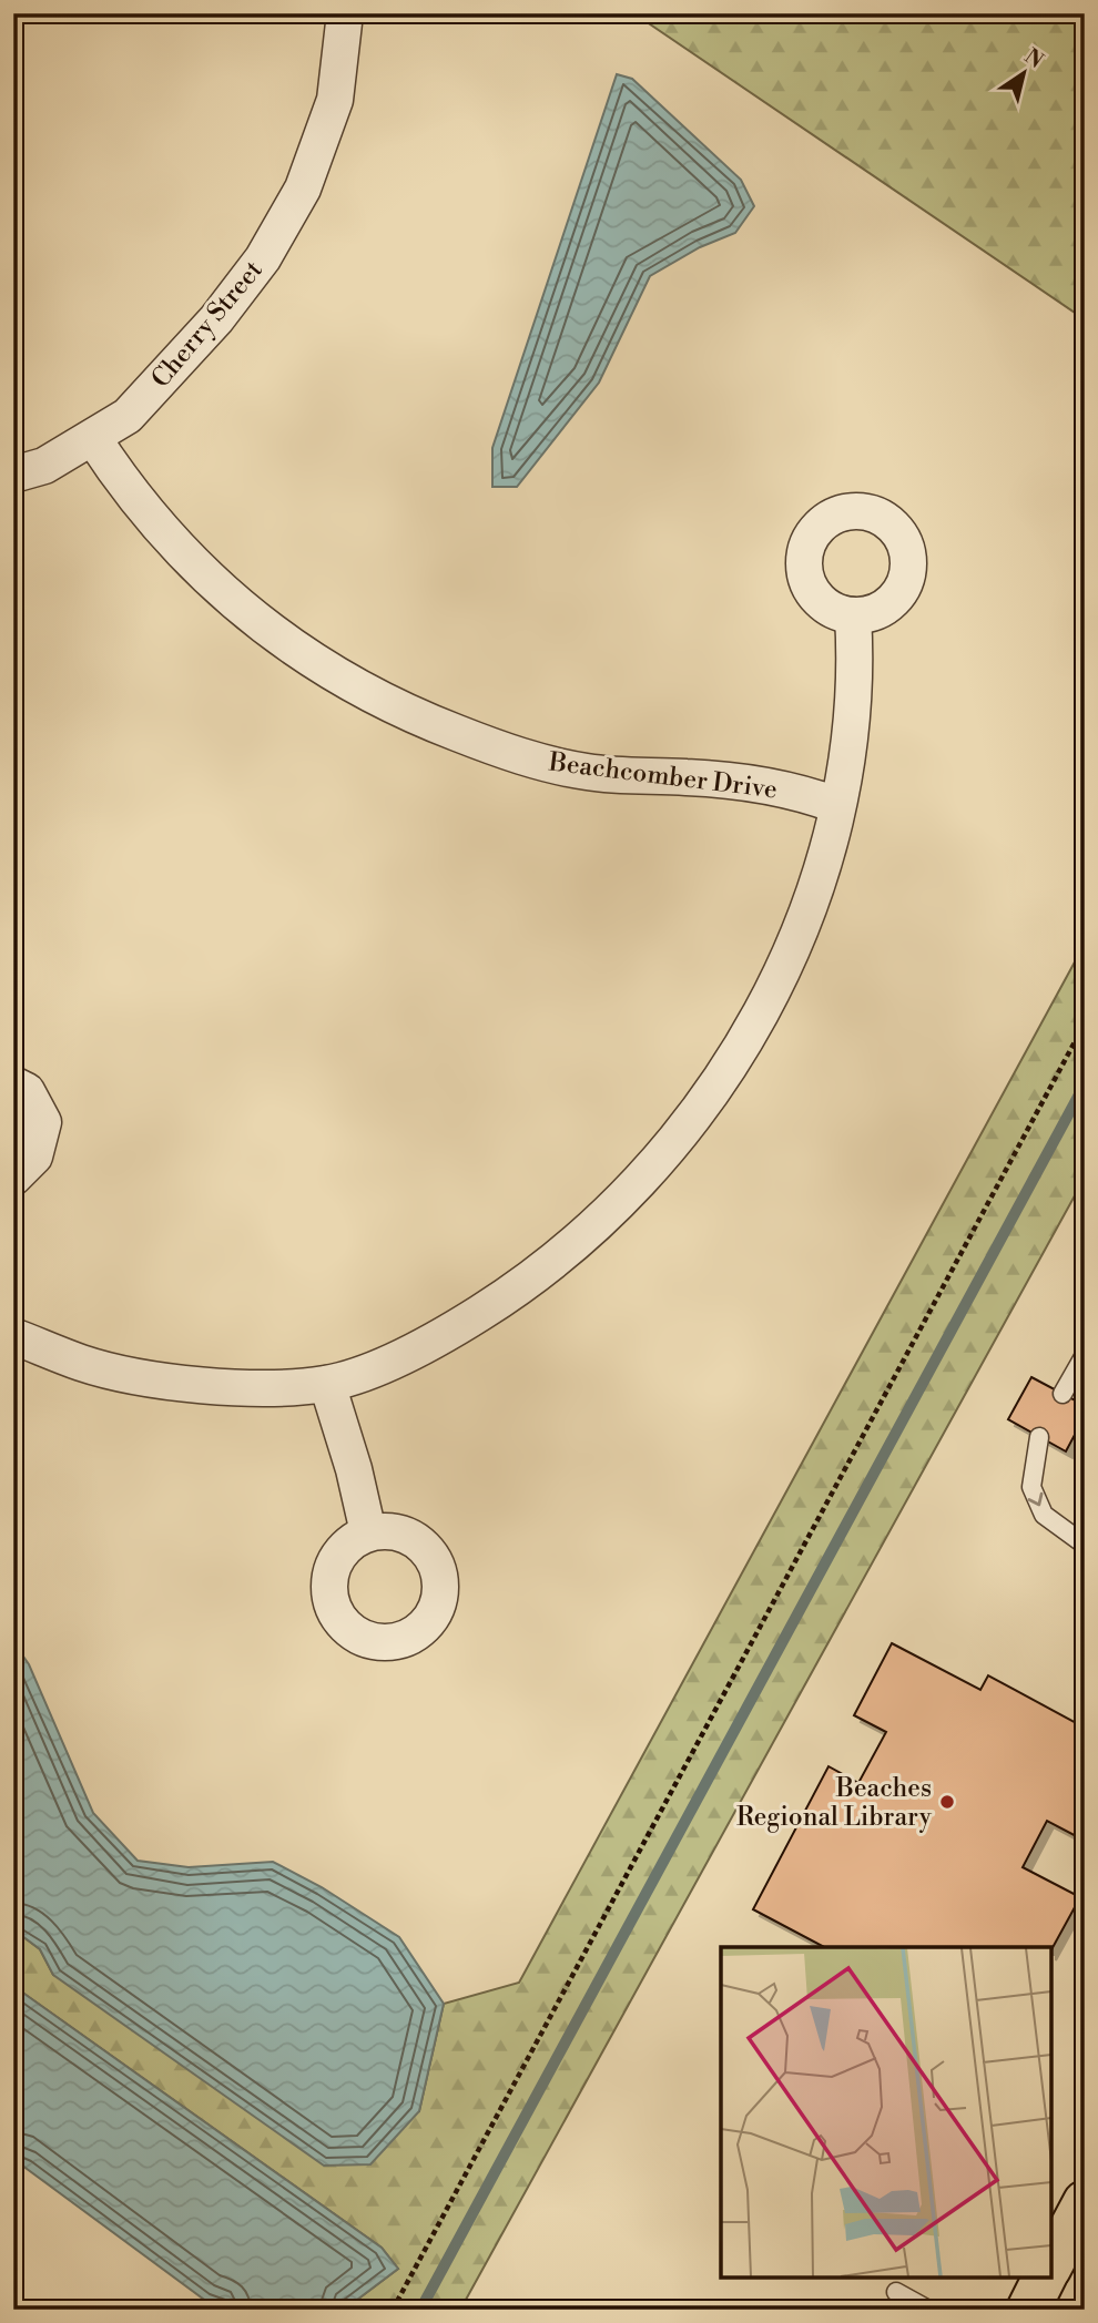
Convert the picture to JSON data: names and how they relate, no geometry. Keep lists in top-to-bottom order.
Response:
{
  "streets": {
    "street": ["Cherry Street", "Beachcomber Drive"]
  },
  "crossings": [
    ["Cherry Street", "Beachcomber Drive"]
  ],
  "places": ["Beaches Regional Library"],
  "north": "top right"
}
